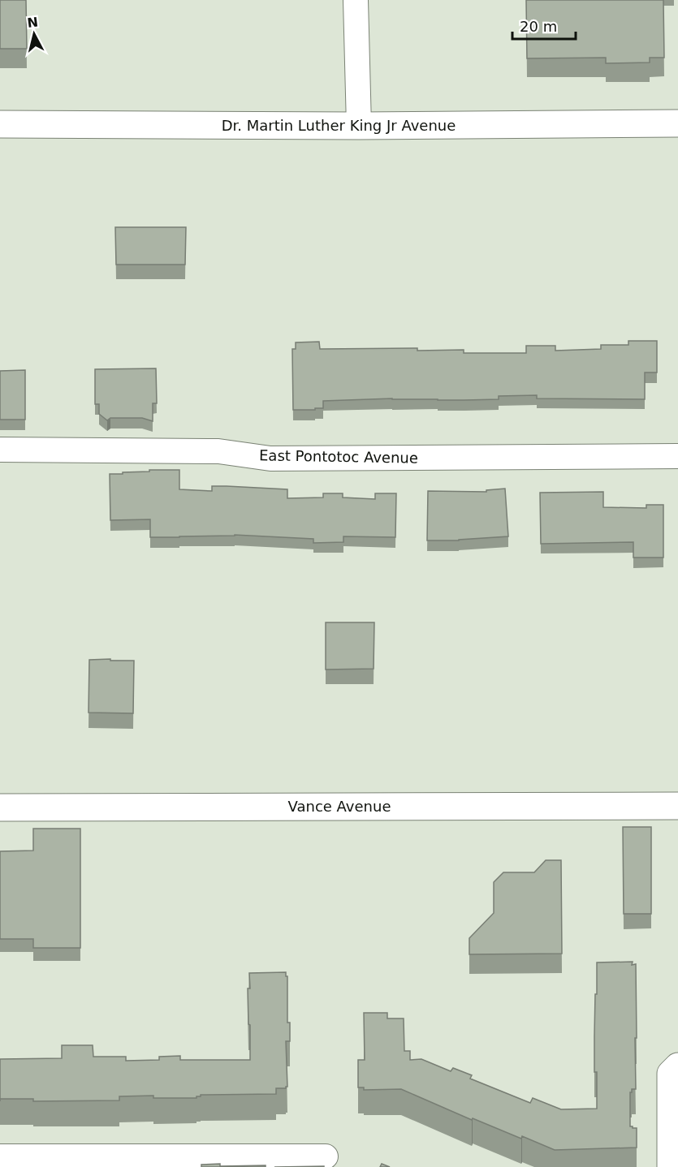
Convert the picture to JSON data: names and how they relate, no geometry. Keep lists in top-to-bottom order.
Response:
{
  "streets": {
    "street": ["Dr. Martin Luther King Jr Avenue", "East Pontotoc Avenue", "Vance Avenue"]
  },
  "scale_bar": "20 m",
  "north": "top"
}
